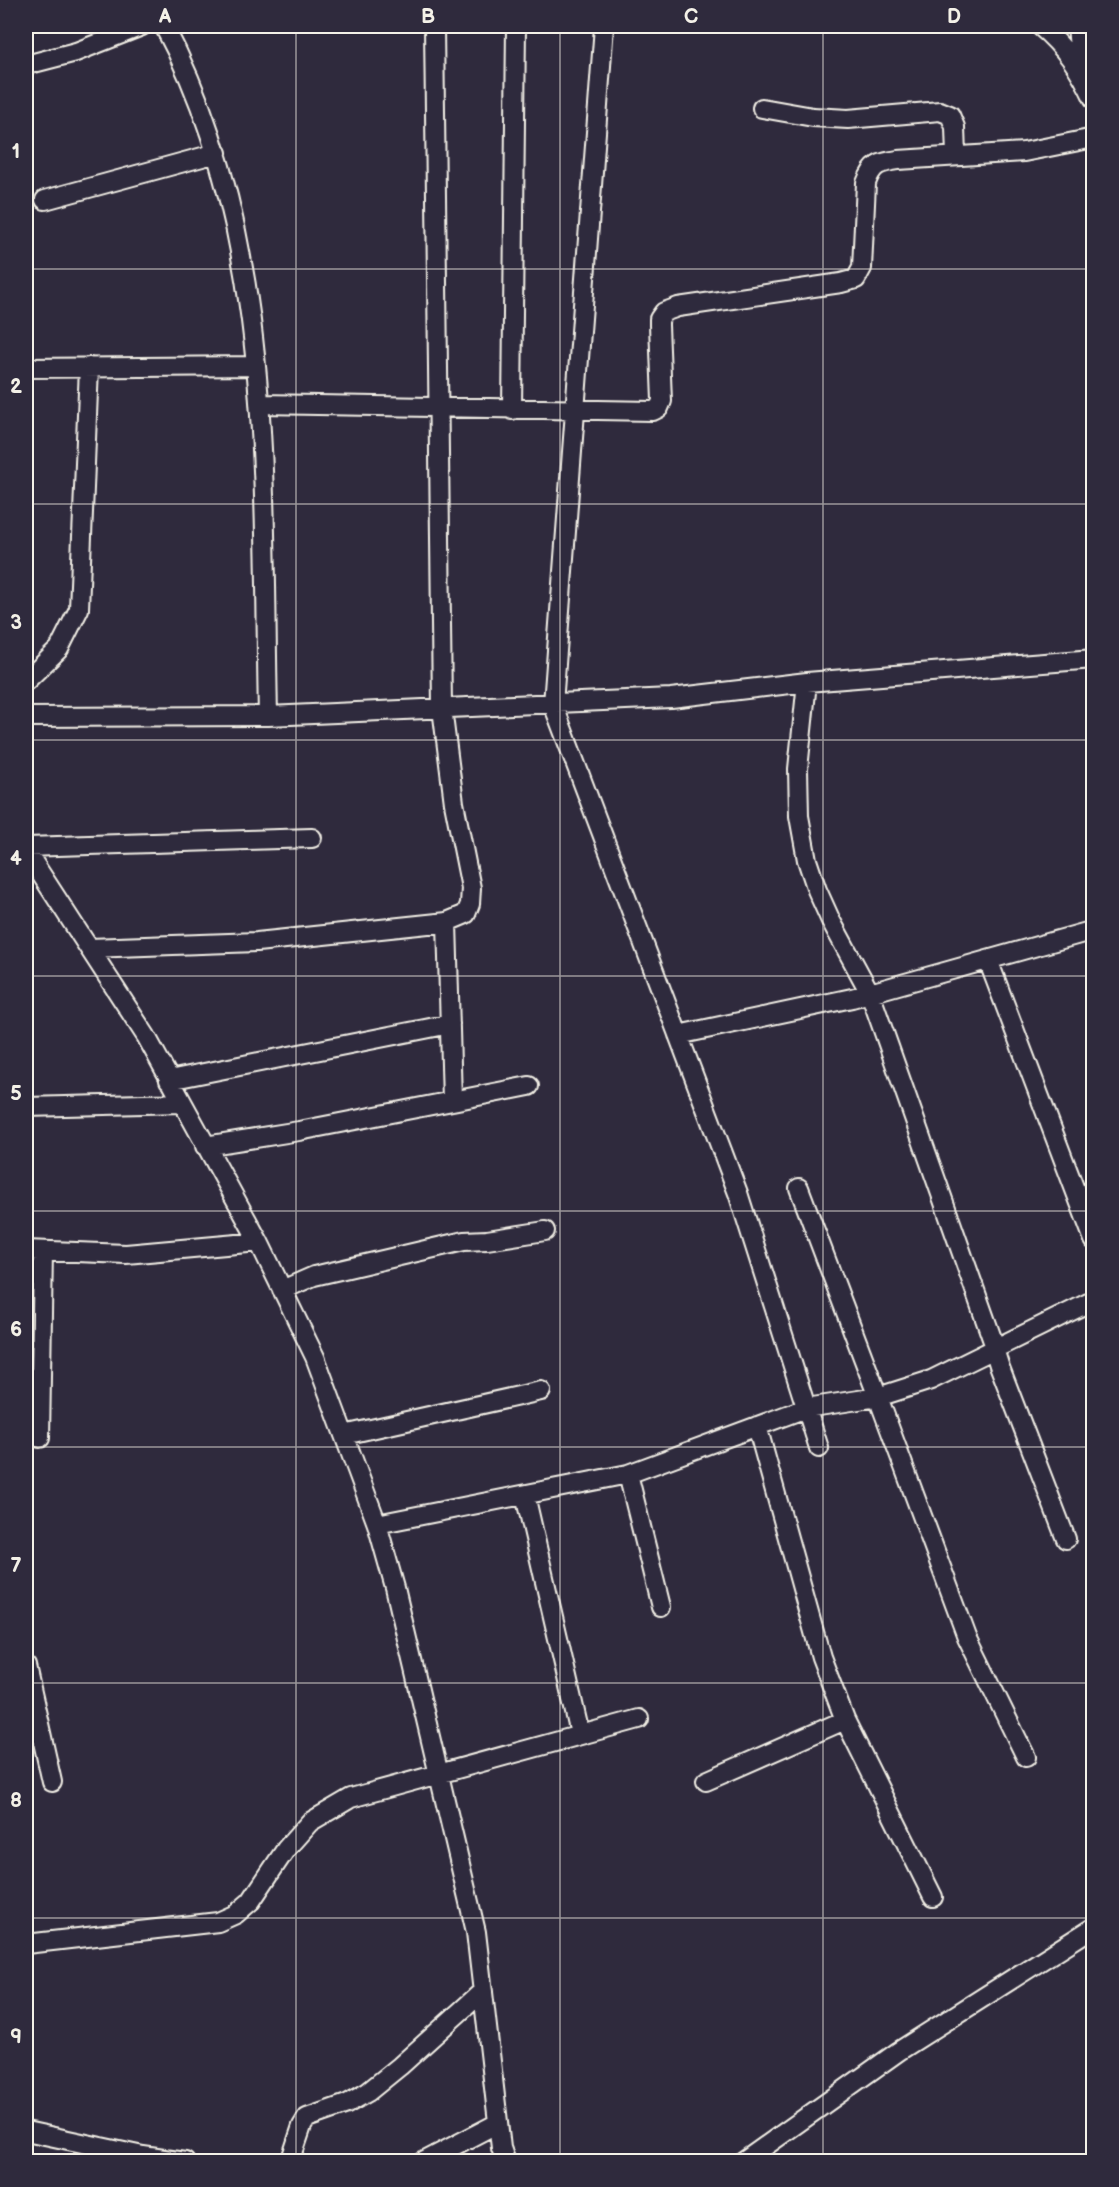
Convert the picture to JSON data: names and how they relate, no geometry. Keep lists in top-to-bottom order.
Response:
{
  "grid": {
    "columns": [
      "A",
      "B",
      "C",
      "D"
    ],
    "rows": [
      "1",
      "2",
      "3",
      "4",
      "5",
      "6",
      "7",
      "8",
      "9"
    ]
  }
}
